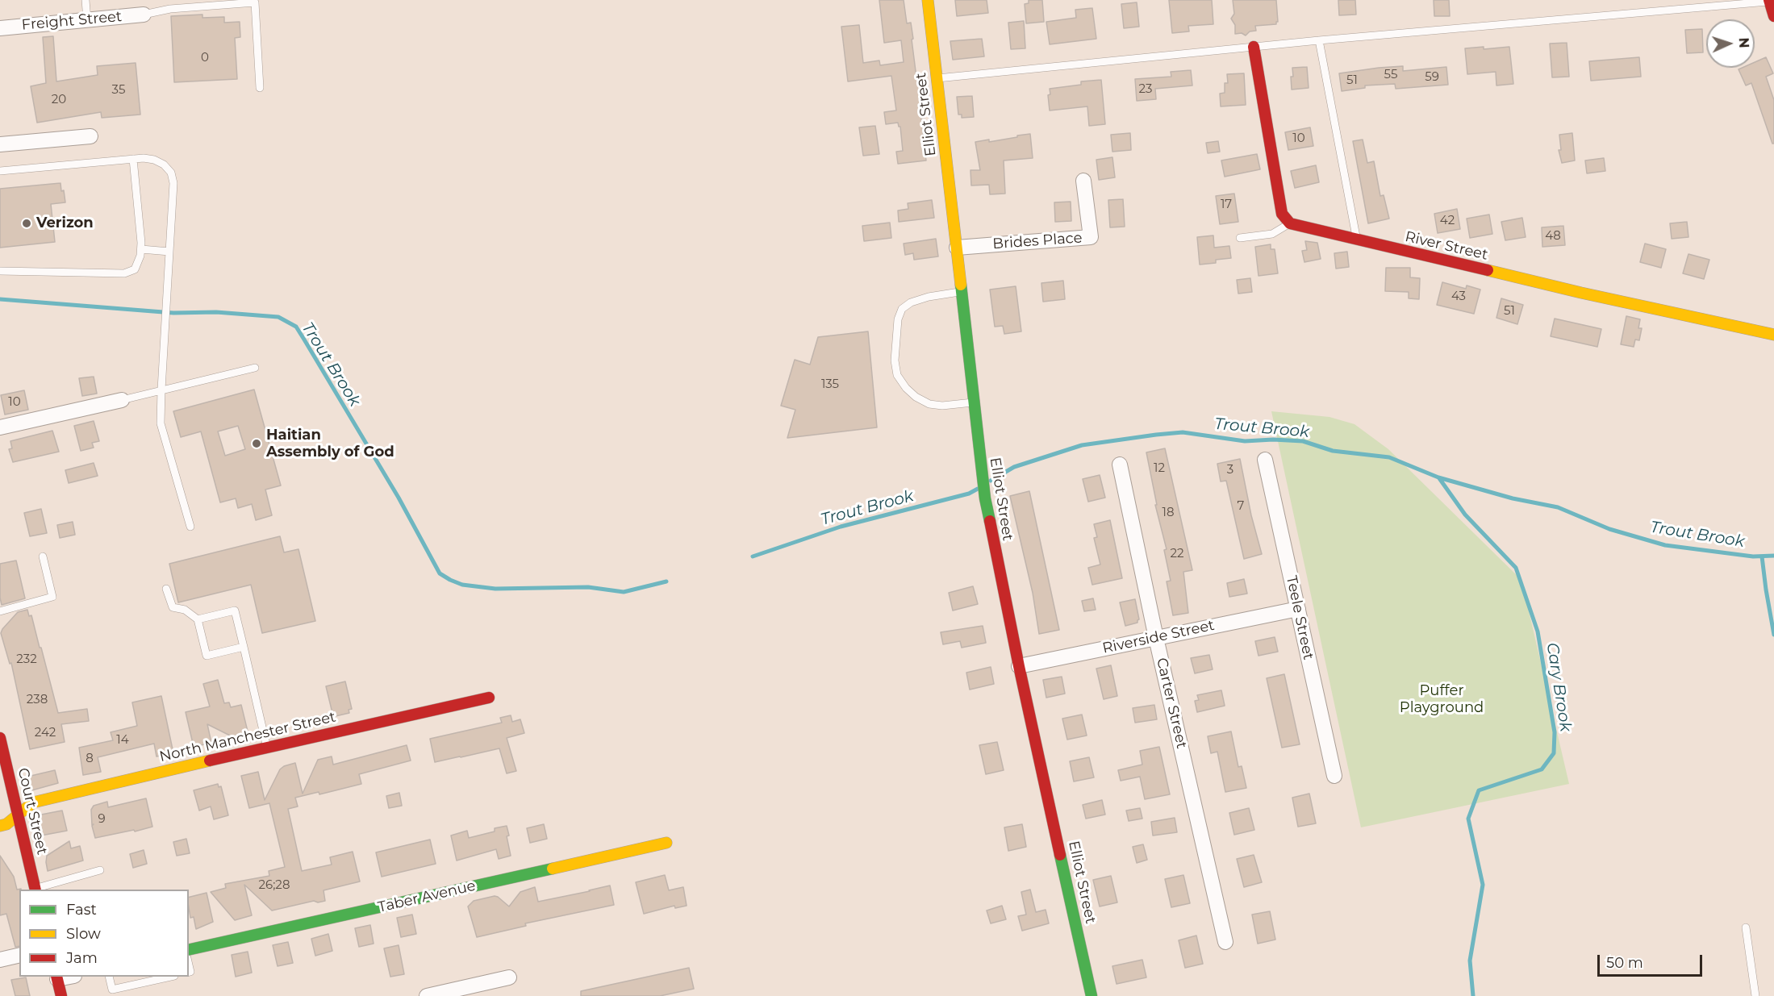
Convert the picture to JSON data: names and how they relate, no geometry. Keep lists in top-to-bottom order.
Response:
{
  "streets": {
    "street": [
      "Freight Street",
      "Elliot Street",
      "Brides Place",
      "River Street",
      "Teele Street",
      "Riverside Street",
      "Carter Street",
      "North Manchester Street",
      "Court Street",
      "Taber Avenue"
    ]
  },
  "crossings": [
    ["Elliot Street", "Brides Place"],
    ["Elliot Street", "Riverside Street"],
    ["Teele Street", "Riverside Street"],
    ["Riverside Street", "Carter Street"],
    ["North Manchester Street", "Court Street"]
  ],
  "water": ["Trout Brook", "Cary Brook"],
  "parks": ["Puffer Playground"],
  "places": ["Verizon", "Haitian Assembly of God"],
  "house_numbers": [
    "0",
    "55",
    "59",
    "51",
    "23",
    "35",
    "20",
    "10",
    "17",
    "42",
    "48",
    "43",
    "51",
    "135",
    "10",
    "12",
    "3",
    "7",
    "18",
    "22",
    "232",
    "238",
    "242",
    "14",
    "8",
    "9",
    "26;28"
  ],
  "legend": ["Fast", "Slow", "Jam"],
  "scale_bar": "50 m",
  "north": "right"
}
